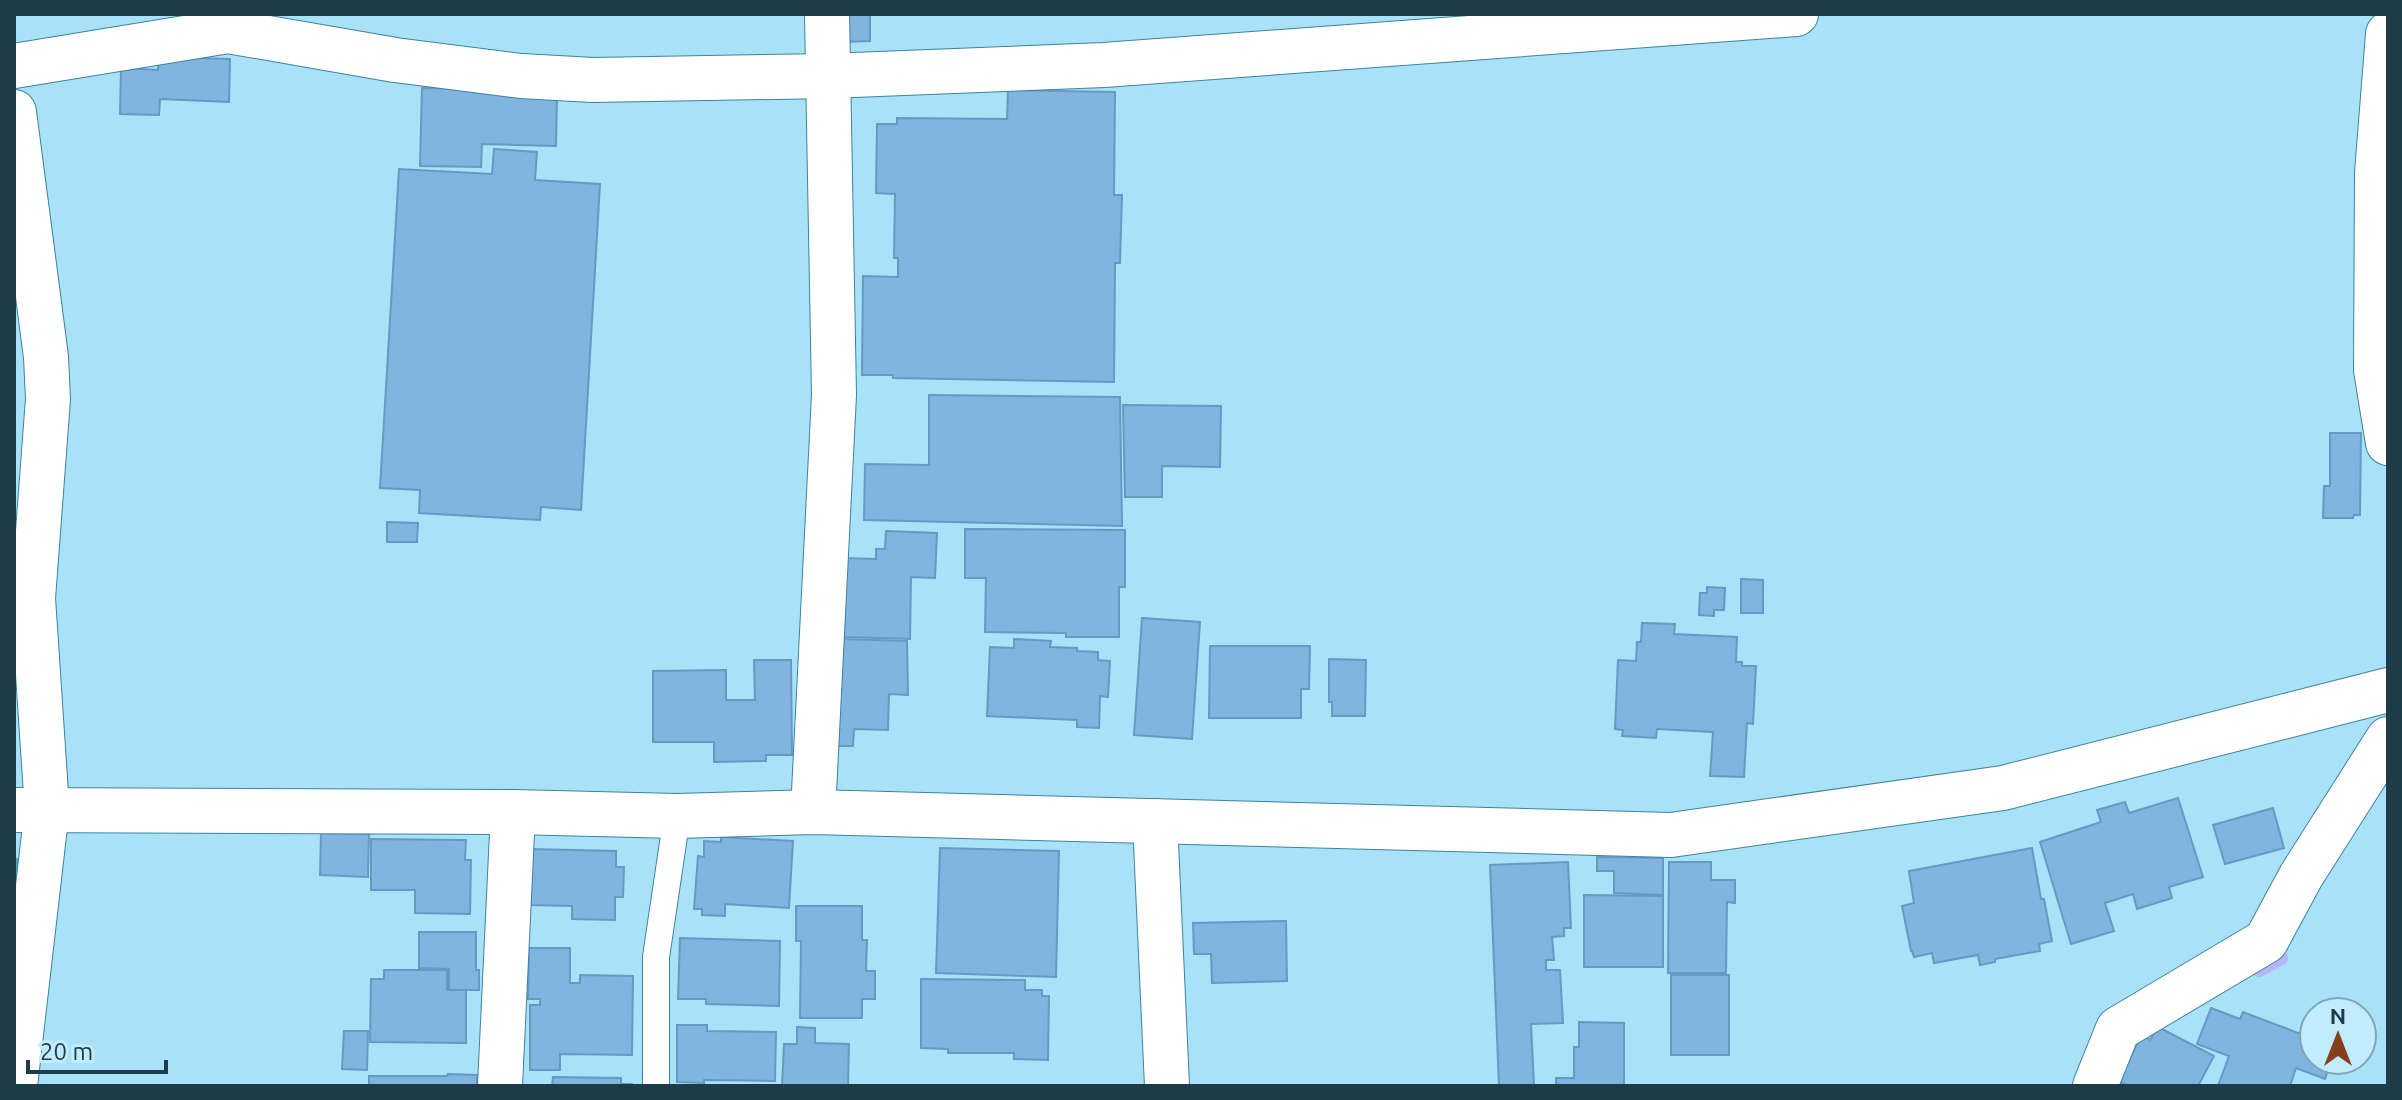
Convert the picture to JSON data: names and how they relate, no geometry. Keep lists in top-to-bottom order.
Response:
{
  "scale_bar": "20 m",
  "north": "top"
}
